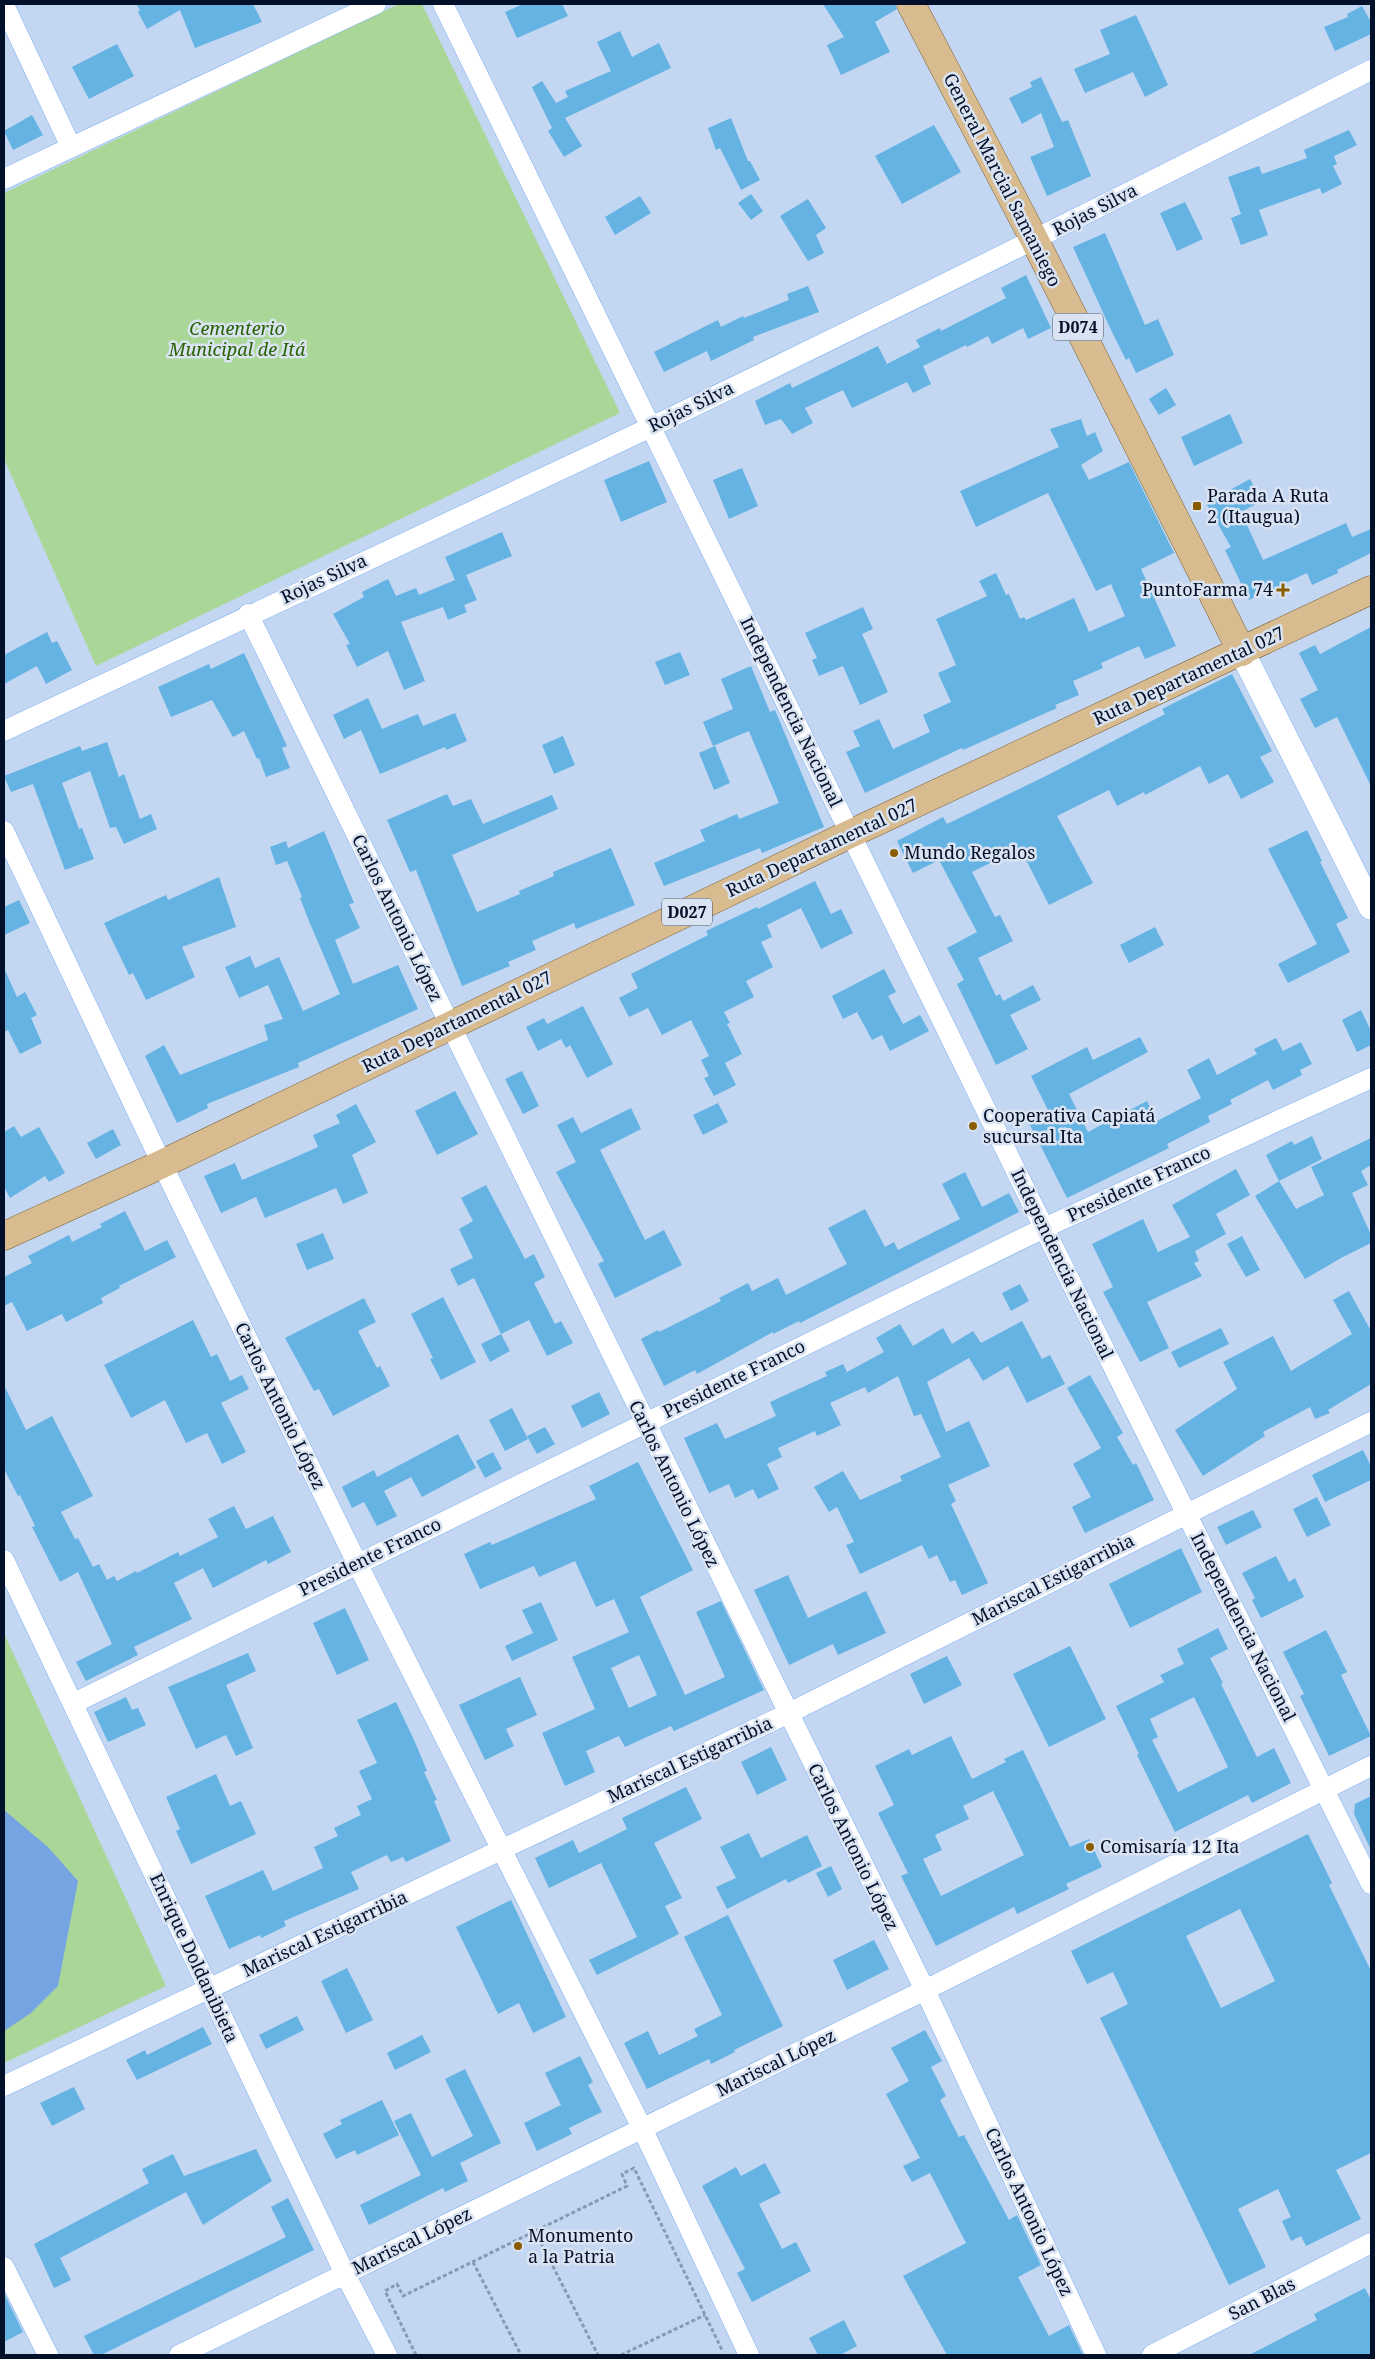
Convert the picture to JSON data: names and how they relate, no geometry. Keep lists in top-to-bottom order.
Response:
{
  "streets": {
    "main road": [
      "General Marcial Samaniego",
      "D074",
      "Ruta Departamental 027",
      "D027"
    ],
    "street": [
      "Rojas Silva",
      "Independencia Nacional",
      "Carlos Antonio López",
      "Presidente Franco",
      "Mariscal Estigarribia",
      "Enrique Doldanibieta",
      "Mariscal López",
      "San Blas"
    ]
  },
  "crossings": [
    ["General Marcial Samaniego", "Rojas Silva"],
    ["General Marcial Samaniego", "D074"],
    ["General Marcial Samaniego", "Ruta Departamental 027"],
    ["Rojas Silva", "Independencia Nacional"],
    ["Rojas Silva", "Carlos Antonio López"],
    ["D074", "Ruta Departamental 027"],
    ["Ruta Departamental 027", "Independencia Nacional"],
    ["Ruta Departamental 027", "Carlos Antonio López"],
    ["Independencia Nacional", "Presidente Franco"],
    ["Independencia Nacional", "Mariscal Estigarribia"],
    ["Independencia Nacional", "Mariscal López"],
    ["Carlos Antonio López", "Presidente Franco"],
    ["Carlos Antonio López", "Mariscal Estigarribia"],
    ["Carlos Antonio López", "Mariscal López"],
    ["Presidente Franco", "Enrique Doldanibieta"],
    ["Mariscal Estigarribia", "Enrique Doldanibieta"],
    ["Enrique Doldanibieta", "Mariscal López"]
  ],
  "parks": ["Cementerio Municipal de Itá"],
  "places": {
    "transit": ["Parada A Ruta 2 (Itaugua)"],
    "health": ["PuntoFarma 74"],
    "other": [
      "Mundo Regalos",
      "Cooperativa Capiatá sucursal Ita",
      "Comisaría 12 Ita",
      "Monumento a la Patria"
    ]
  }
}
